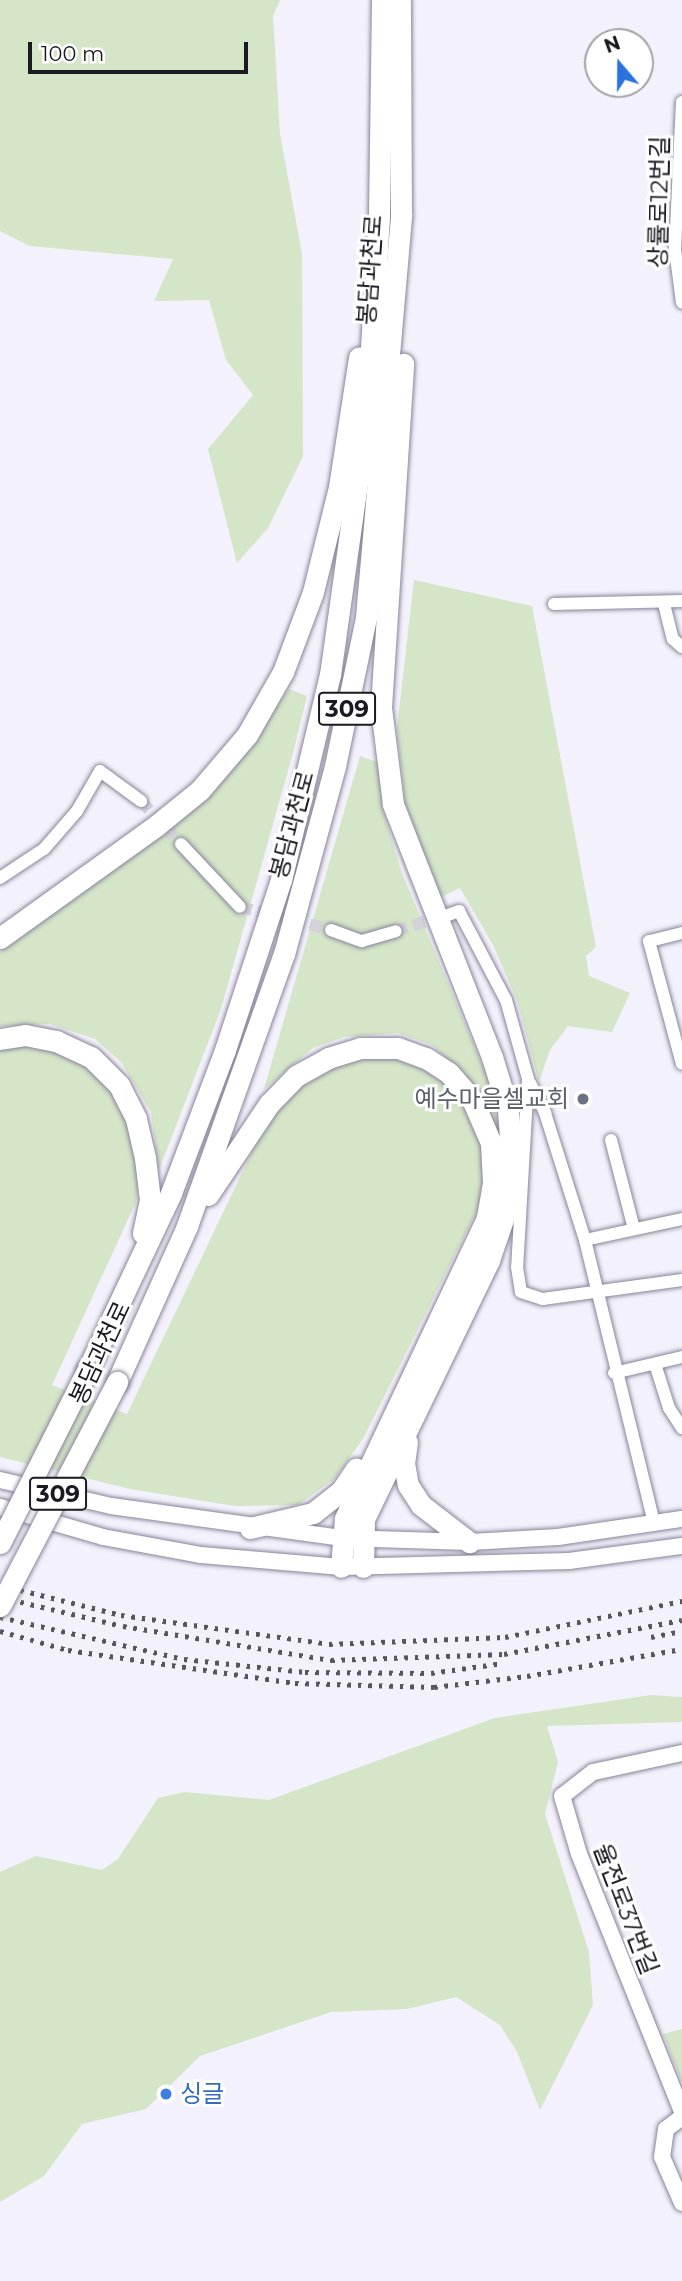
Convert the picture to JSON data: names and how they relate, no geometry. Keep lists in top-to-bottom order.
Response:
{
  "streets": {
    "highway": ["봉담과천로", "309"],
    "street": ["상률로12번길", "율전로37번길"]
  },
  "places": ["예수마을셀교회", "싱글"],
  "scale_bar": "100 m",
  "north": "top"
}
